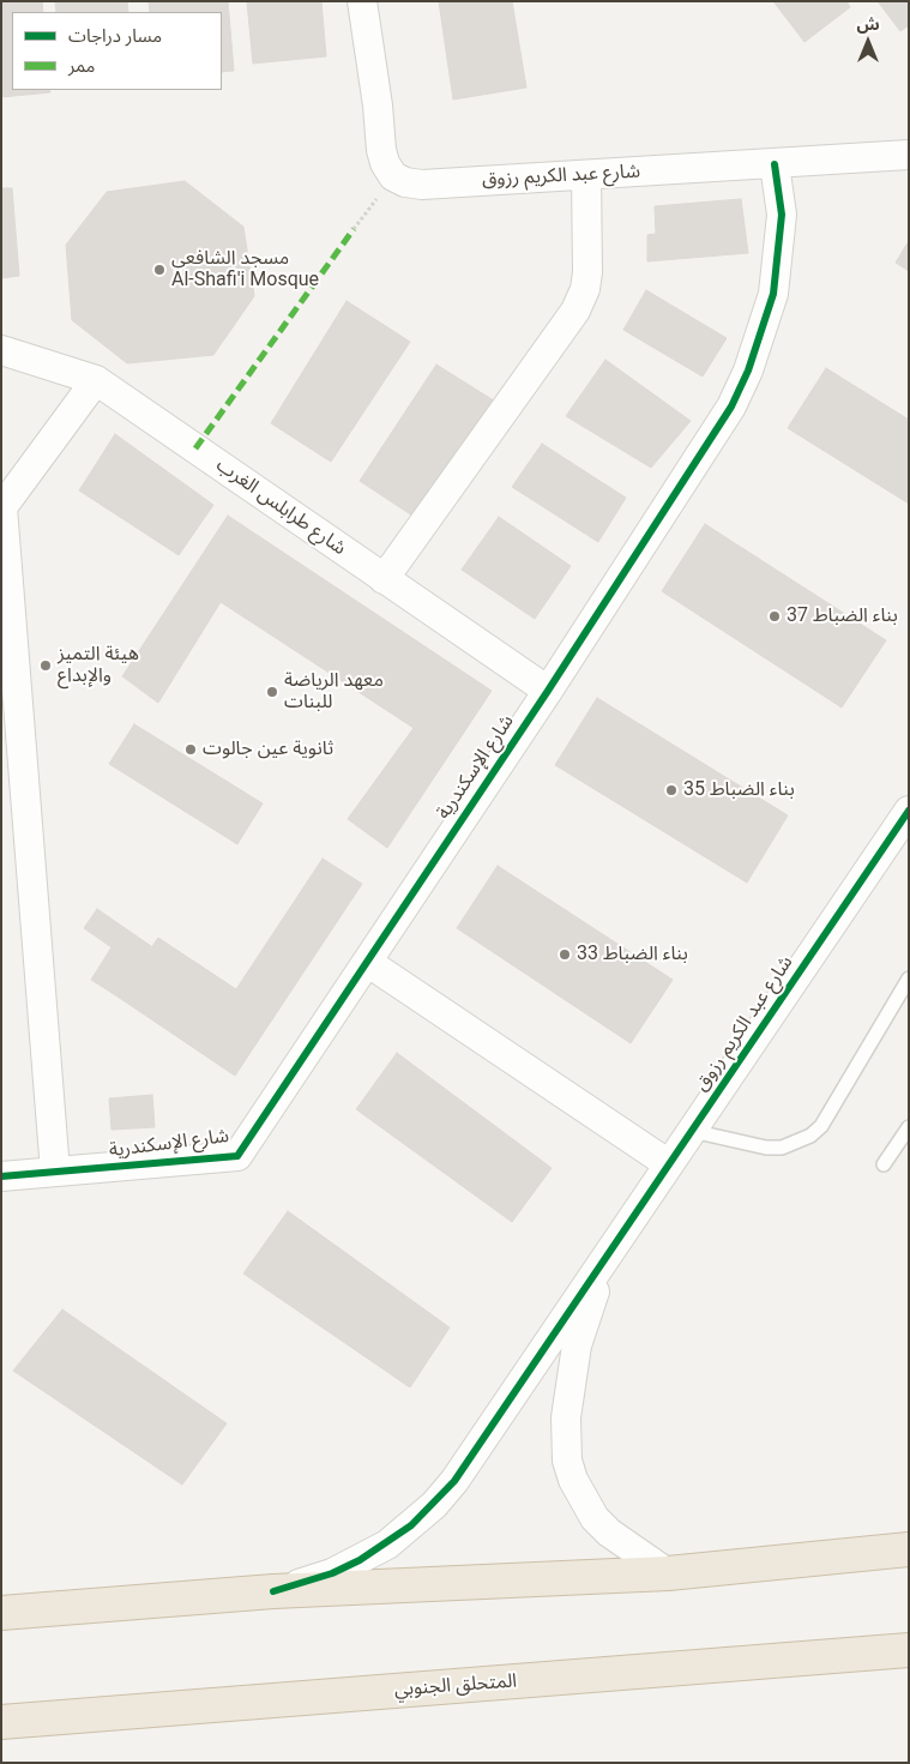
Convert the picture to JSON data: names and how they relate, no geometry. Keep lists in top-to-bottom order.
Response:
{
  "streets": {
    "highway": ["المتحلق الجنوبي"],
    "street": ["شارع عبد الكريم رزوق", "شارع طرابلس الغرب", "شارع الإسكندرية"]
  },
  "crossings": [
    ["شارع عبد الكريم رزوق", "شارع الإسكندرية"],
    ["شارع طرابلس الغرب", "شارع الإسكندرية"]
  ],
  "places": [
    "مسجد الشافعي Al-Shafi'i Mosque",
    "بناء الضباط 37",
    "هيئة التميز والإبداع",
    "معهد الرياضة للبنات",
    "ثانوية عين جالوت",
    "بناء الضباط 35",
    "بناء الضباط 33"
  ],
  "legend": ["مسار دراجات", "ممر"],
  "north": "top"
}
